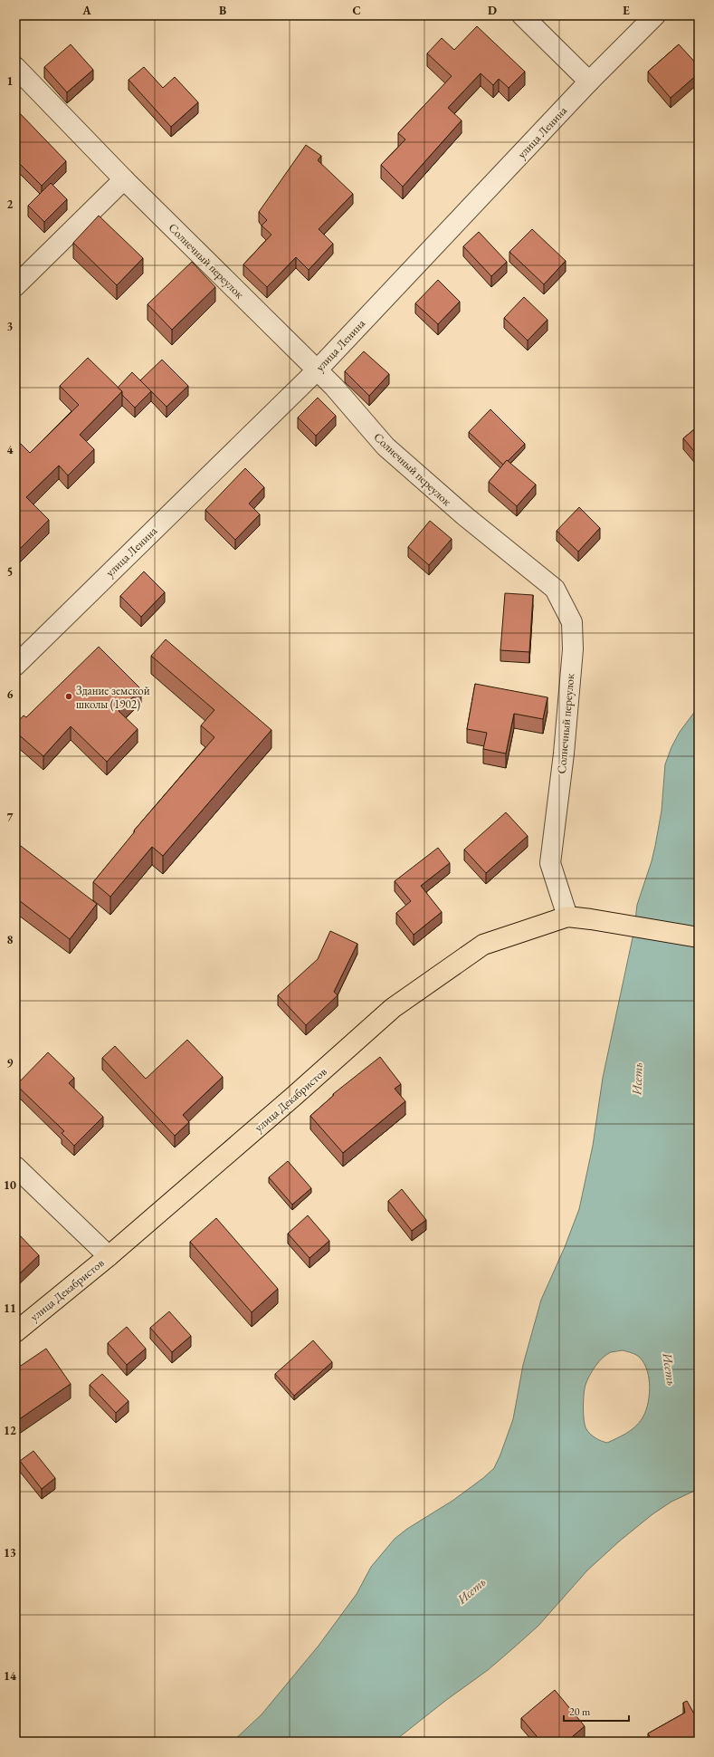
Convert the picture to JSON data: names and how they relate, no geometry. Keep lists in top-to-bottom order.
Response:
{
  "streets": {
    "main road": ["улица Декабристов"],
    "street": ["улица Ленина", "Солнечный переулок"]
  },
  "crossings": [
    ["улица Ленина", "Солнечный переулок"],
    ["Солнечный переулок", "улица Декабристов"]
  ],
  "water": ["Исеть"],
  "places": ["Здание земской школы (1902)"],
  "scale_bar": "20 m",
  "grid": {
    "columns": [
      "A",
      "B",
      "C",
      "D",
      "E"
    ],
    "rows": [
      "1",
      "2",
      "3",
      "4",
      "5",
      "6",
      "7",
      "8",
      "9",
      "10",
      "11",
      "12",
      "13",
      "14"
    ]
  }
}
